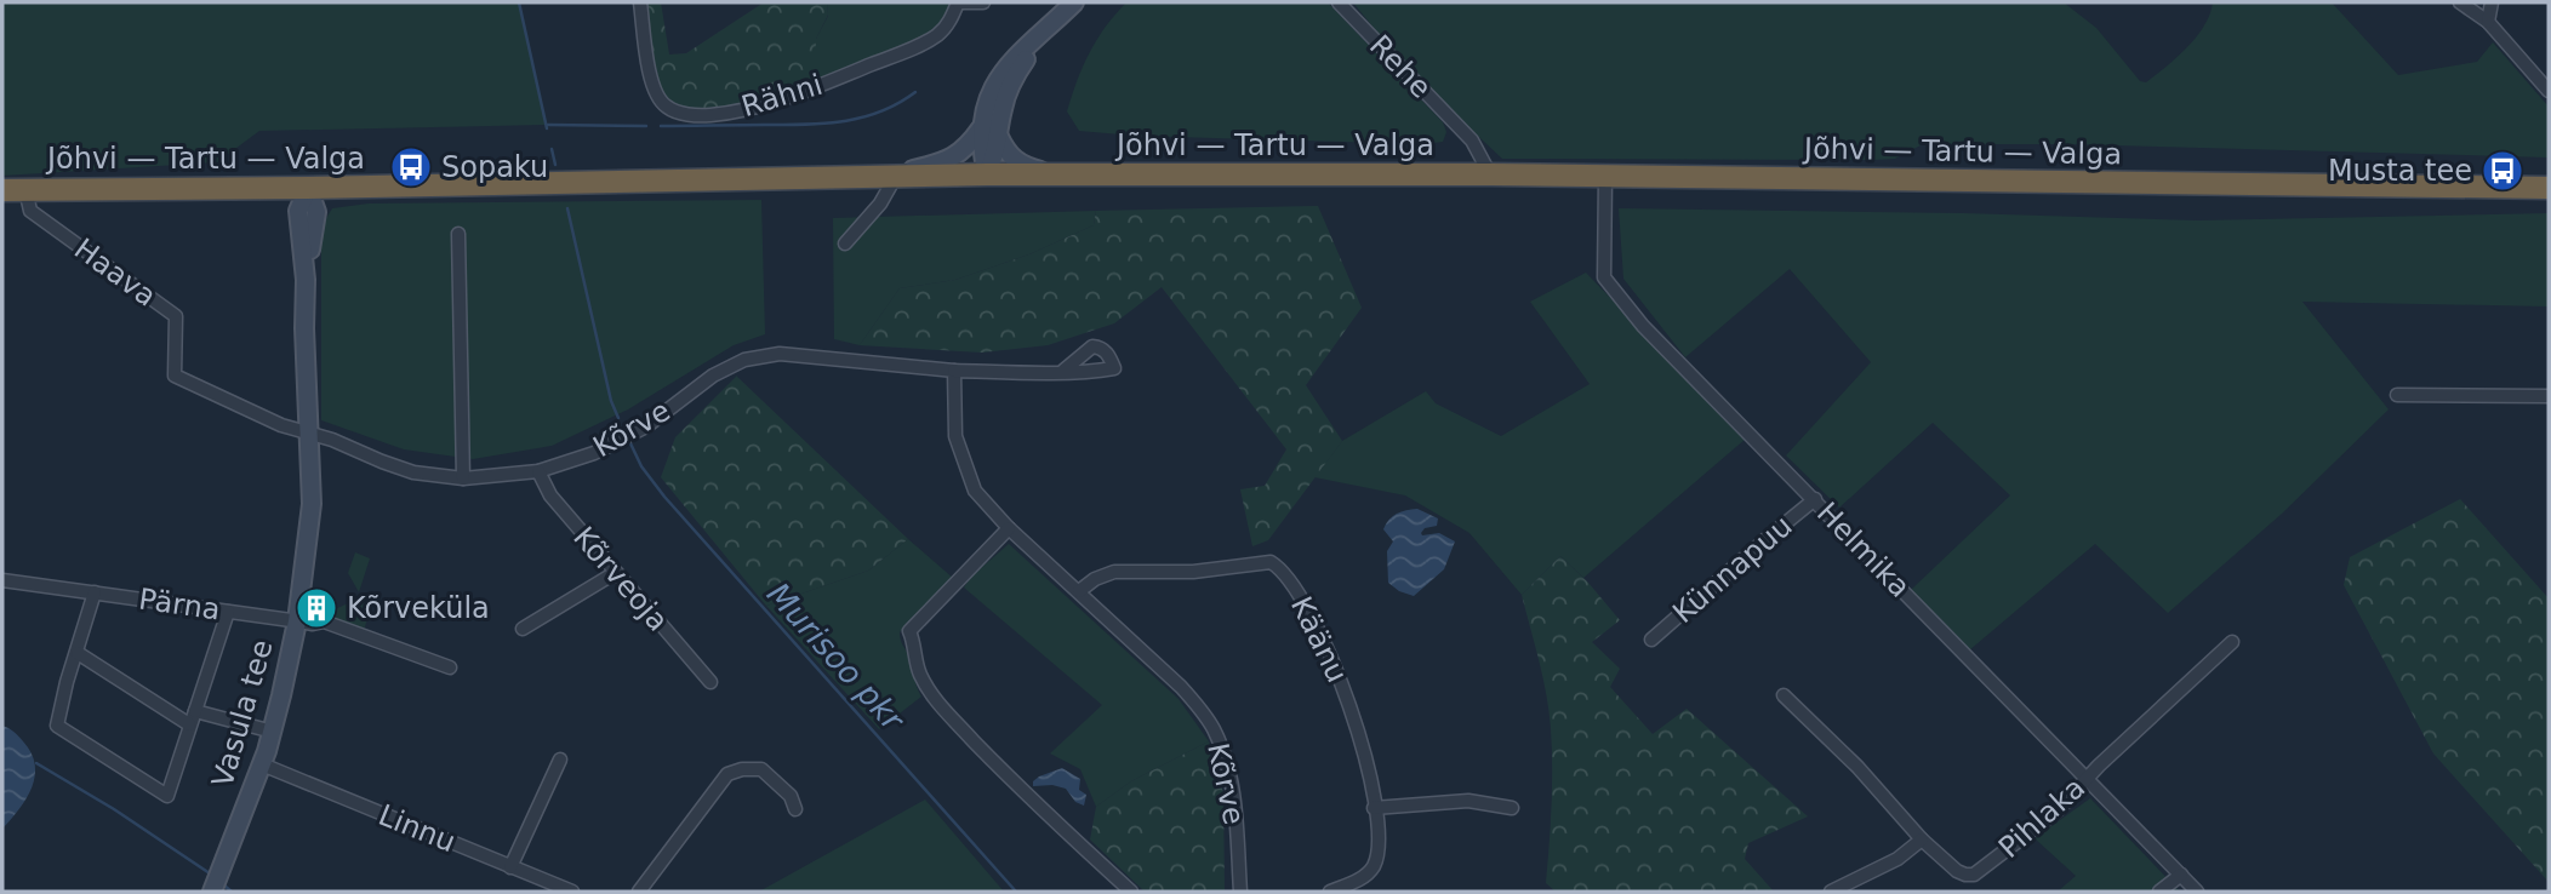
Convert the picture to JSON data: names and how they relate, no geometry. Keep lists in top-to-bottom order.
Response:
{
  "streets": {
    "highway": ["Jõhvi — Tartu — Valga"],
    "street": [
      "Rehe",
      "Rähni",
      "Haava",
      "Kõrve",
      "Helmika",
      "Künnapuu",
      "Kõrveoja",
      "Pärna",
      "Käänu",
      "Vasula tee",
      "Pihlaka",
      "Linnu"
    ]
  },
  "crossings": [
    ["Rehe", "Jõhvi — Tartu — Valga"],
    ["Jõhvi — Tartu — Valga", "Haava"],
    ["Jõhvi — Tartu — Valga", "Helmika"],
    ["Jõhvi — Tartu — Valga", "Vasula tee"],
    ["Haava", "Kõrve"],
    ["Haava", "Vasula tee"],
    ["Kõrve", "Kõrveoja"],
    ["Kõrve", "Käänu"],
    ["Kõrve", "Vasula tee"],
    ["Helmika", "Künnapuu"],
    ["Helmika", "Pihlaka"],
    ["Pärna", "Vasula tee"],
    ["Vasula tee", "Linnu"]
  ],
  "water": ["Murisoo pkr"],
  "places": {
    "bus stop": ["Sopaku", "Musta tee"],
    "building": ["Kõrveküla"]
  }
}
